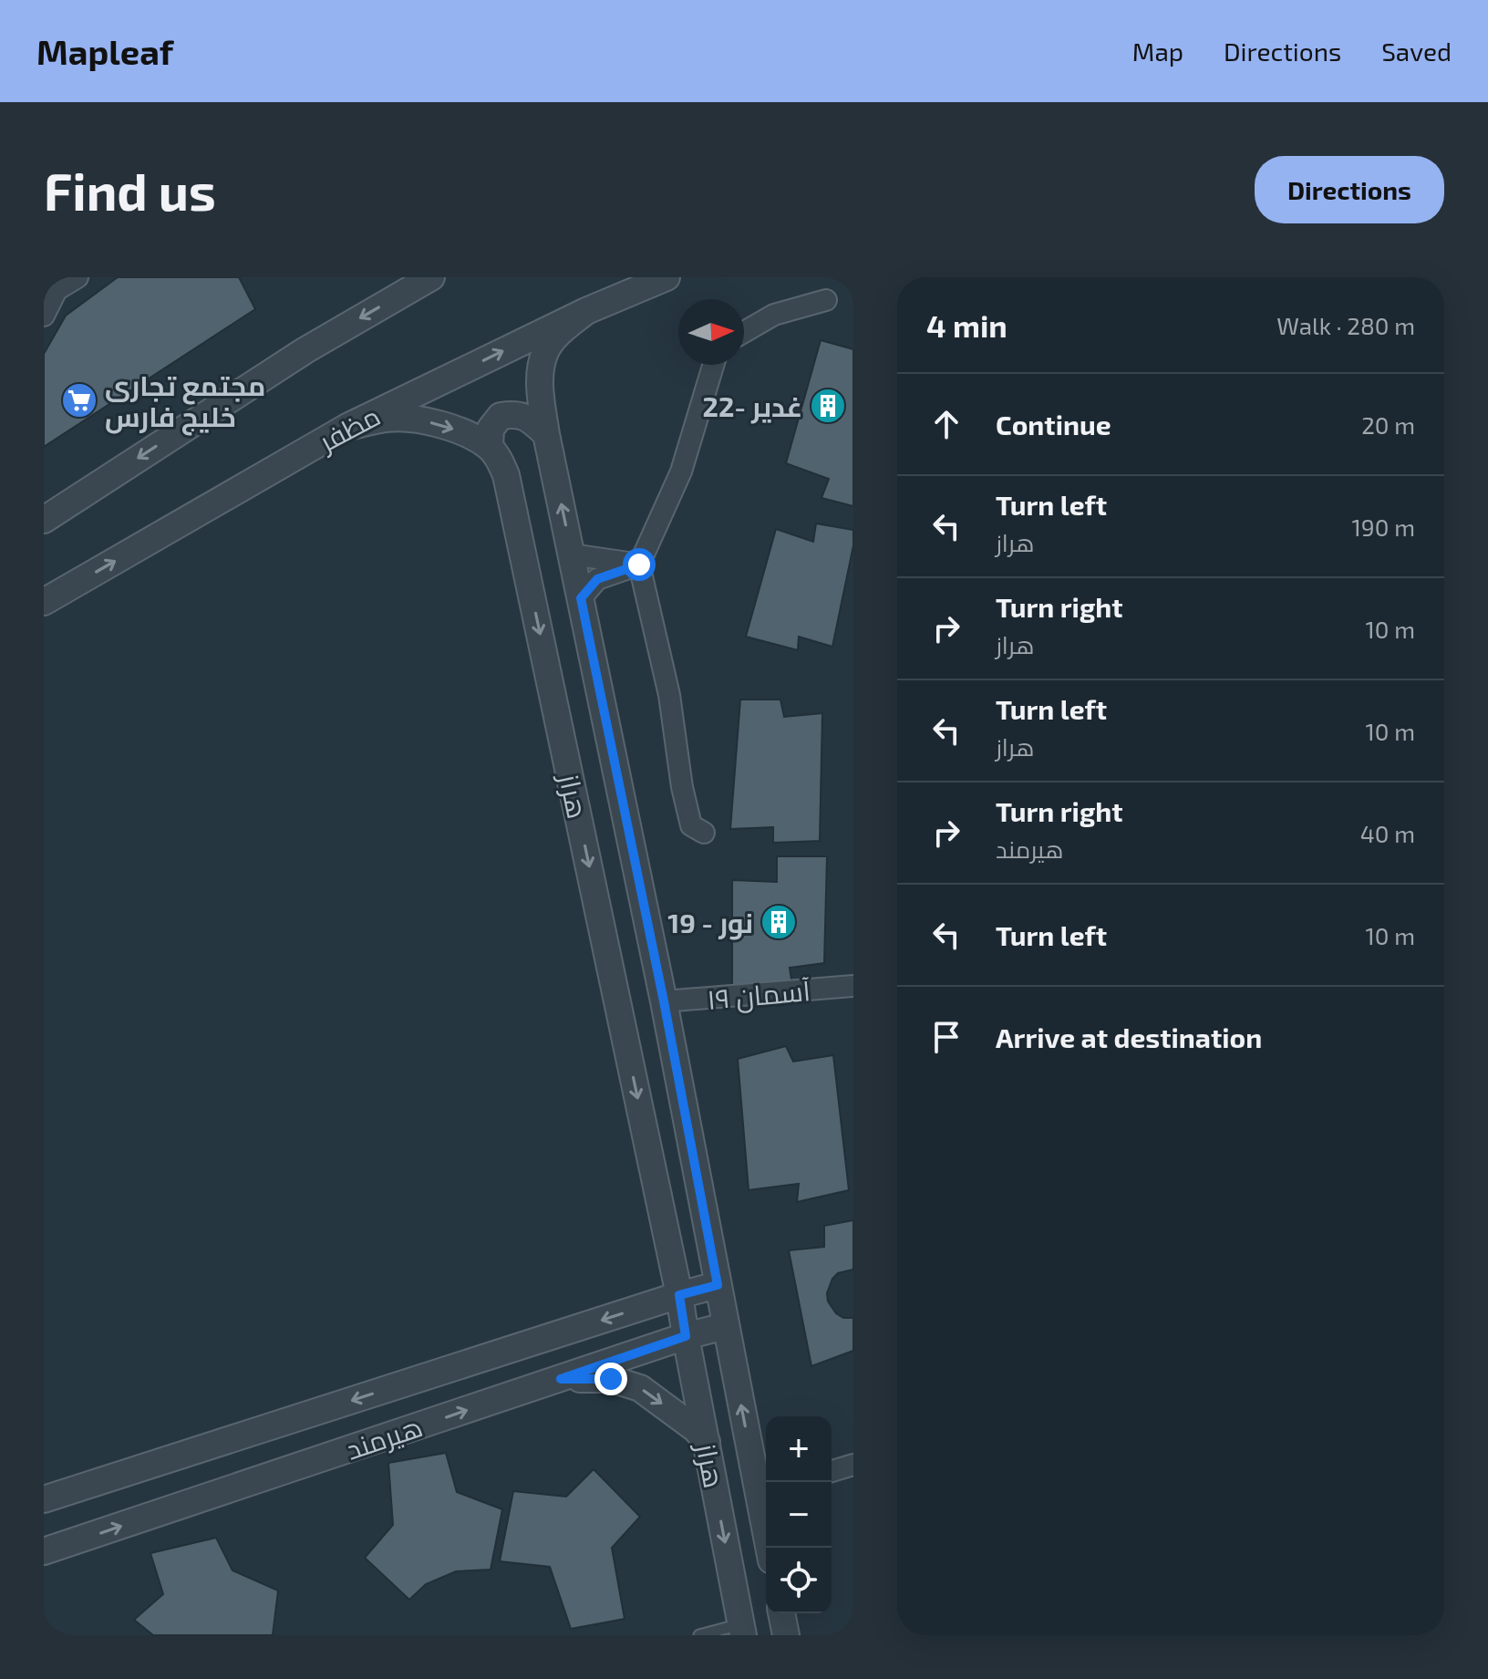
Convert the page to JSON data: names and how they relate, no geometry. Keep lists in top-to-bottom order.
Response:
{
  "streets": {
    "street": [
      "مظفر",
      "هراز",
      "آسمان ۱۹",
      "هیرمند"
    ]
  },
  "crossings": [
    ["مظفر", "هراز"],
    ["هراز", "آسمان ۱۹"],
    ["هراز", "هیرمند"]
  ],
  "places": {
    "supermarket": ["مجتمع تجاری خلیج فارس"],
    "building": ["22- غدیر", "19 - نور"]
  },
  "north": "right",
  "page": {
    "header": "Mapleaf",
    "nav": ["Map", "Directions", "Saved"],
    "buttons": "Directions",
    "title": "Find us",
    "heading": ["4 min", "Walk · 280 m"],
    "list": [
      ["Continue", "20 m"],
      ["Turn left", "هراز", "190 m"],
      ["Turn right", "هراز", "10 m"],
      ["Turn left", "هراز", "10 m"],
      ["Turn right", "هیرمند", "40 m"],
      ["Turn left", "10 m"],
      "Arrive at destination"
    ],
    "map_buttons": ["+", "−"]
  }
}
